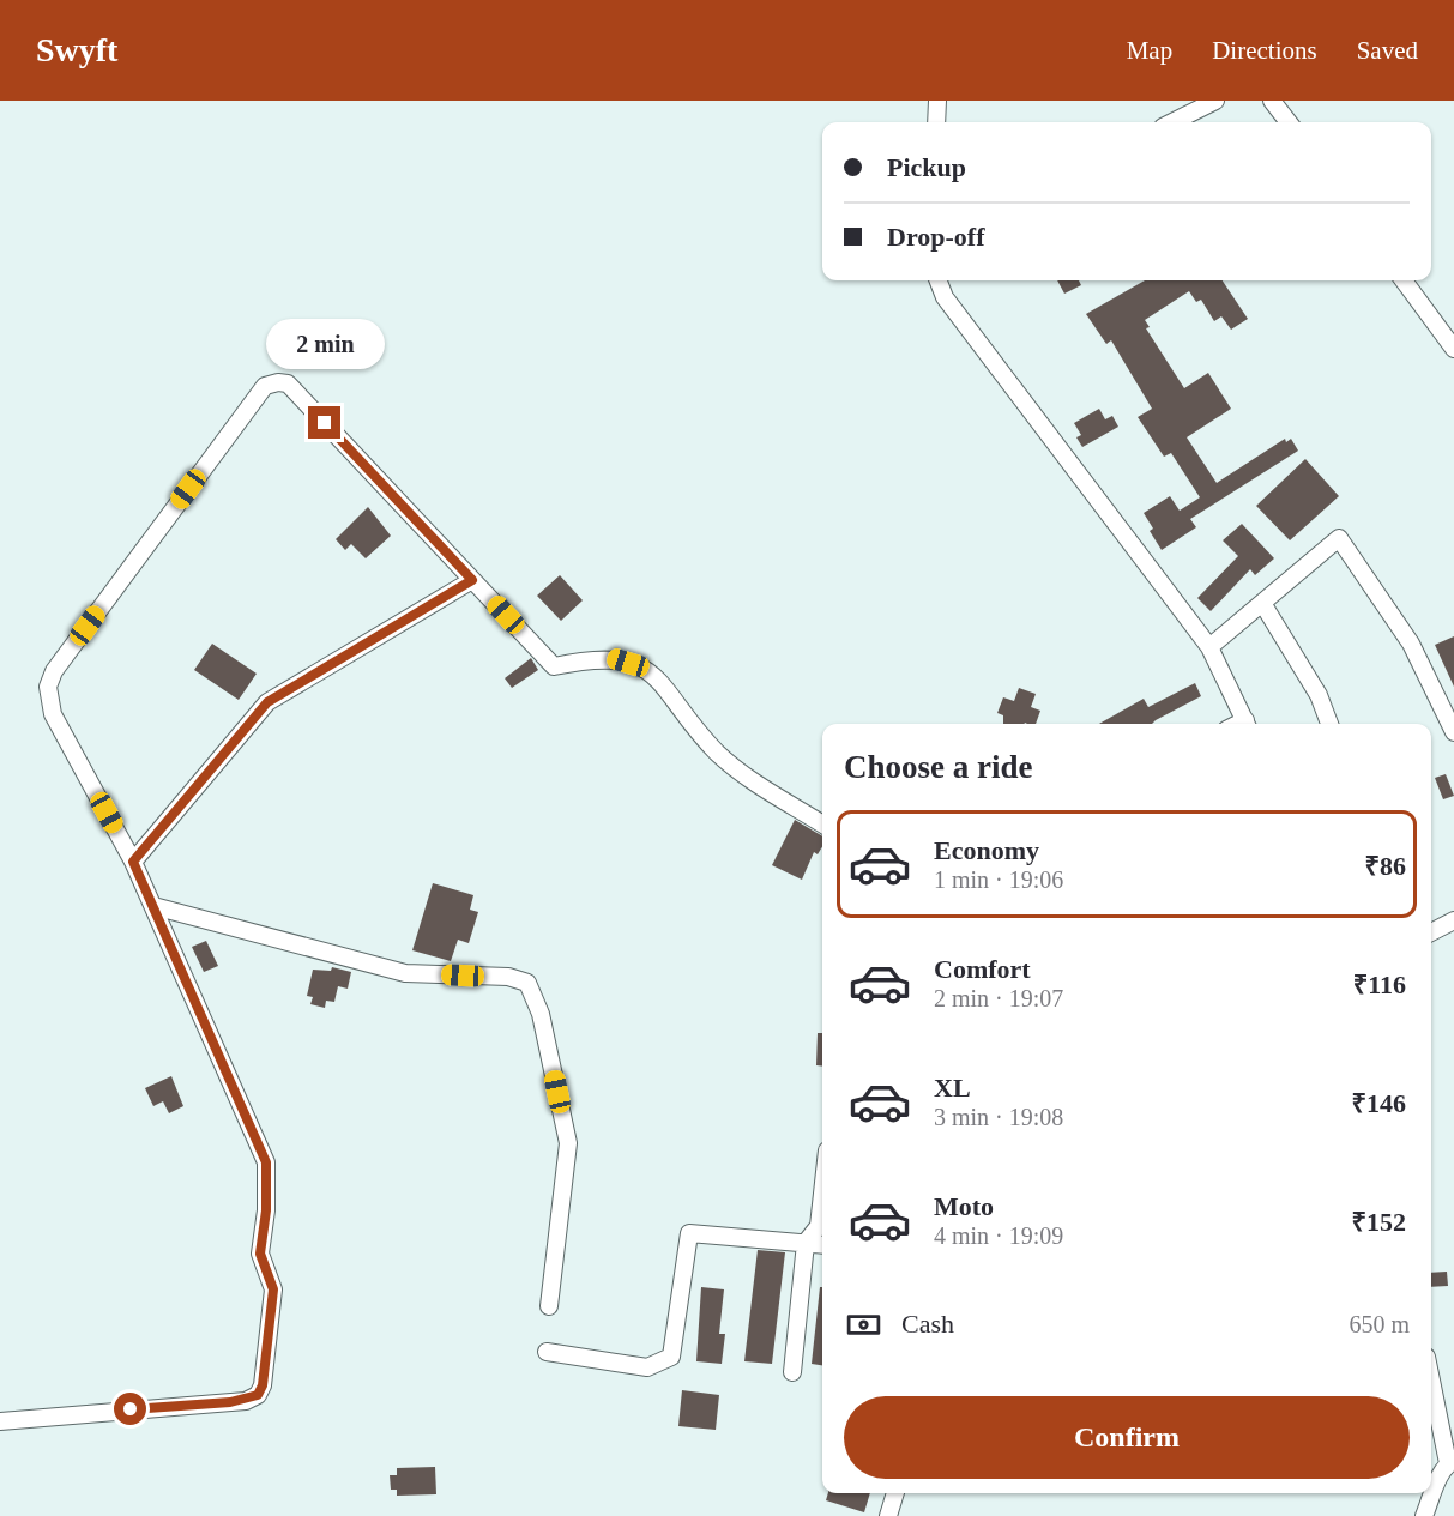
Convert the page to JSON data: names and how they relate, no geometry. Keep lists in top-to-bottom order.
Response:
{
  "page": {
    "header": "Swyft",
    "nav": ["Map", "Directions", "Saved"],
    "banner": ["Pickup", "Drop-off"],
    "bubble": "2 min",
    "heading": "Choose a ride",
    "list": [
      {
        "name": "Economy",
        "note": "1 min · 19:06",
        "value": "₹86"
      },
      {
        "name": "Comfort",
        "note": "2 min · 19:07",
        "value": "₹116"
      },
      {
        "name": "XL",
        "note": "3 min · 19:08",
        "value": "₹146"
      },
      {
        "name": "Moto",
        "note": "4 min · 19:09",
        "value": "₹152"
      }
    ],
    "pay": ["Cash", "650 m"],
    "buttons": "Confirm"
  }
}
